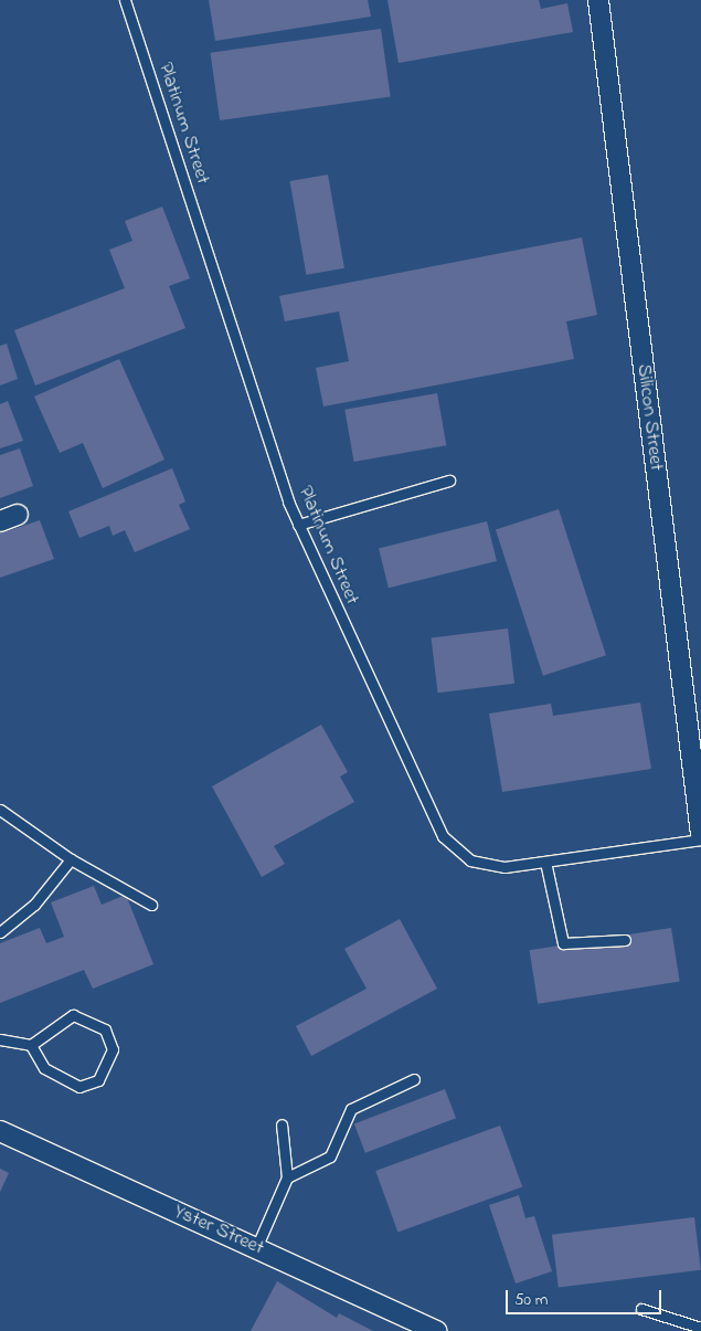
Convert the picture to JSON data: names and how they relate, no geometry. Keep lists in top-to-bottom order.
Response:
{
  "streets": {
    "street": ["Silicon Street", "Yster Street"],
    "lane": ["Platinum Street"]
  },
  "scale_bar": "50 m"
}
